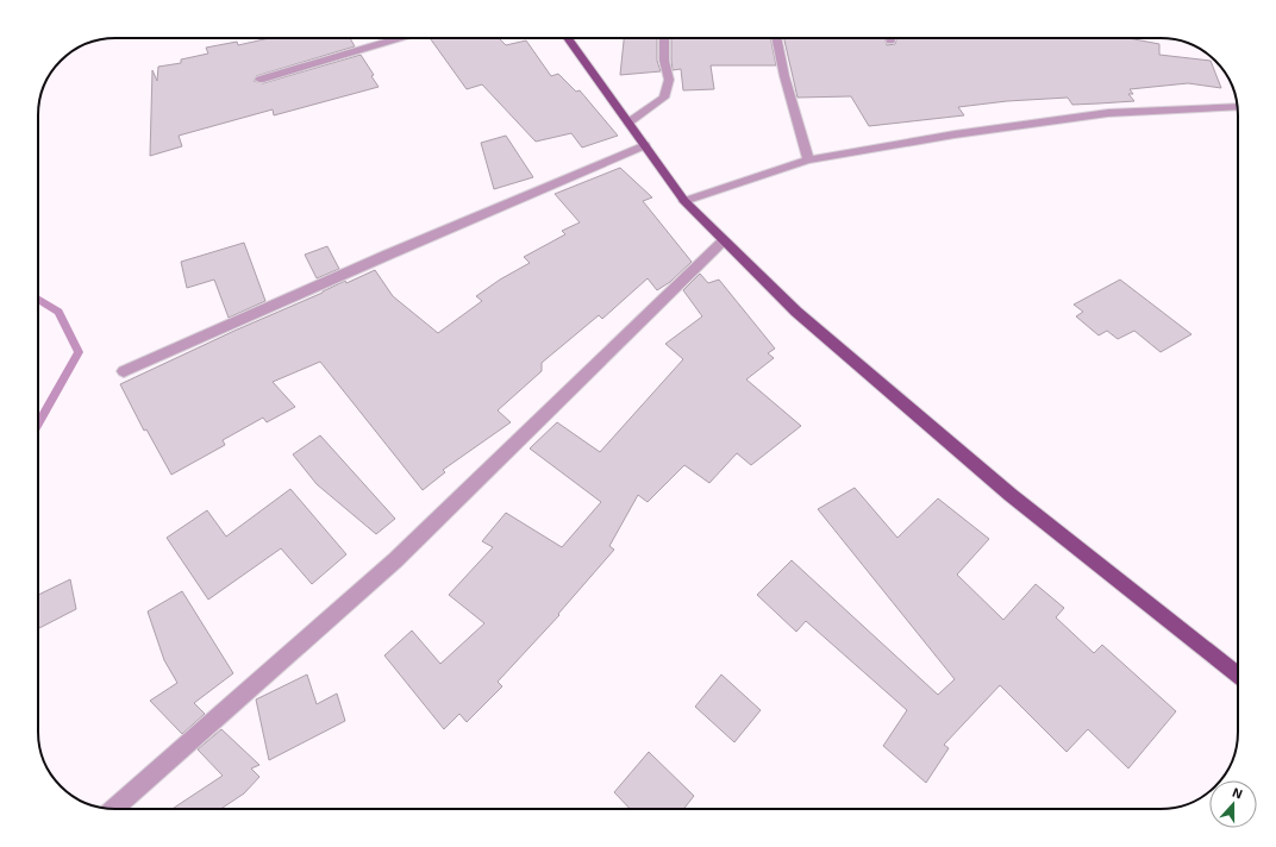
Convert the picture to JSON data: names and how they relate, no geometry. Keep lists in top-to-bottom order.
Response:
{
  "north": "top"
}
